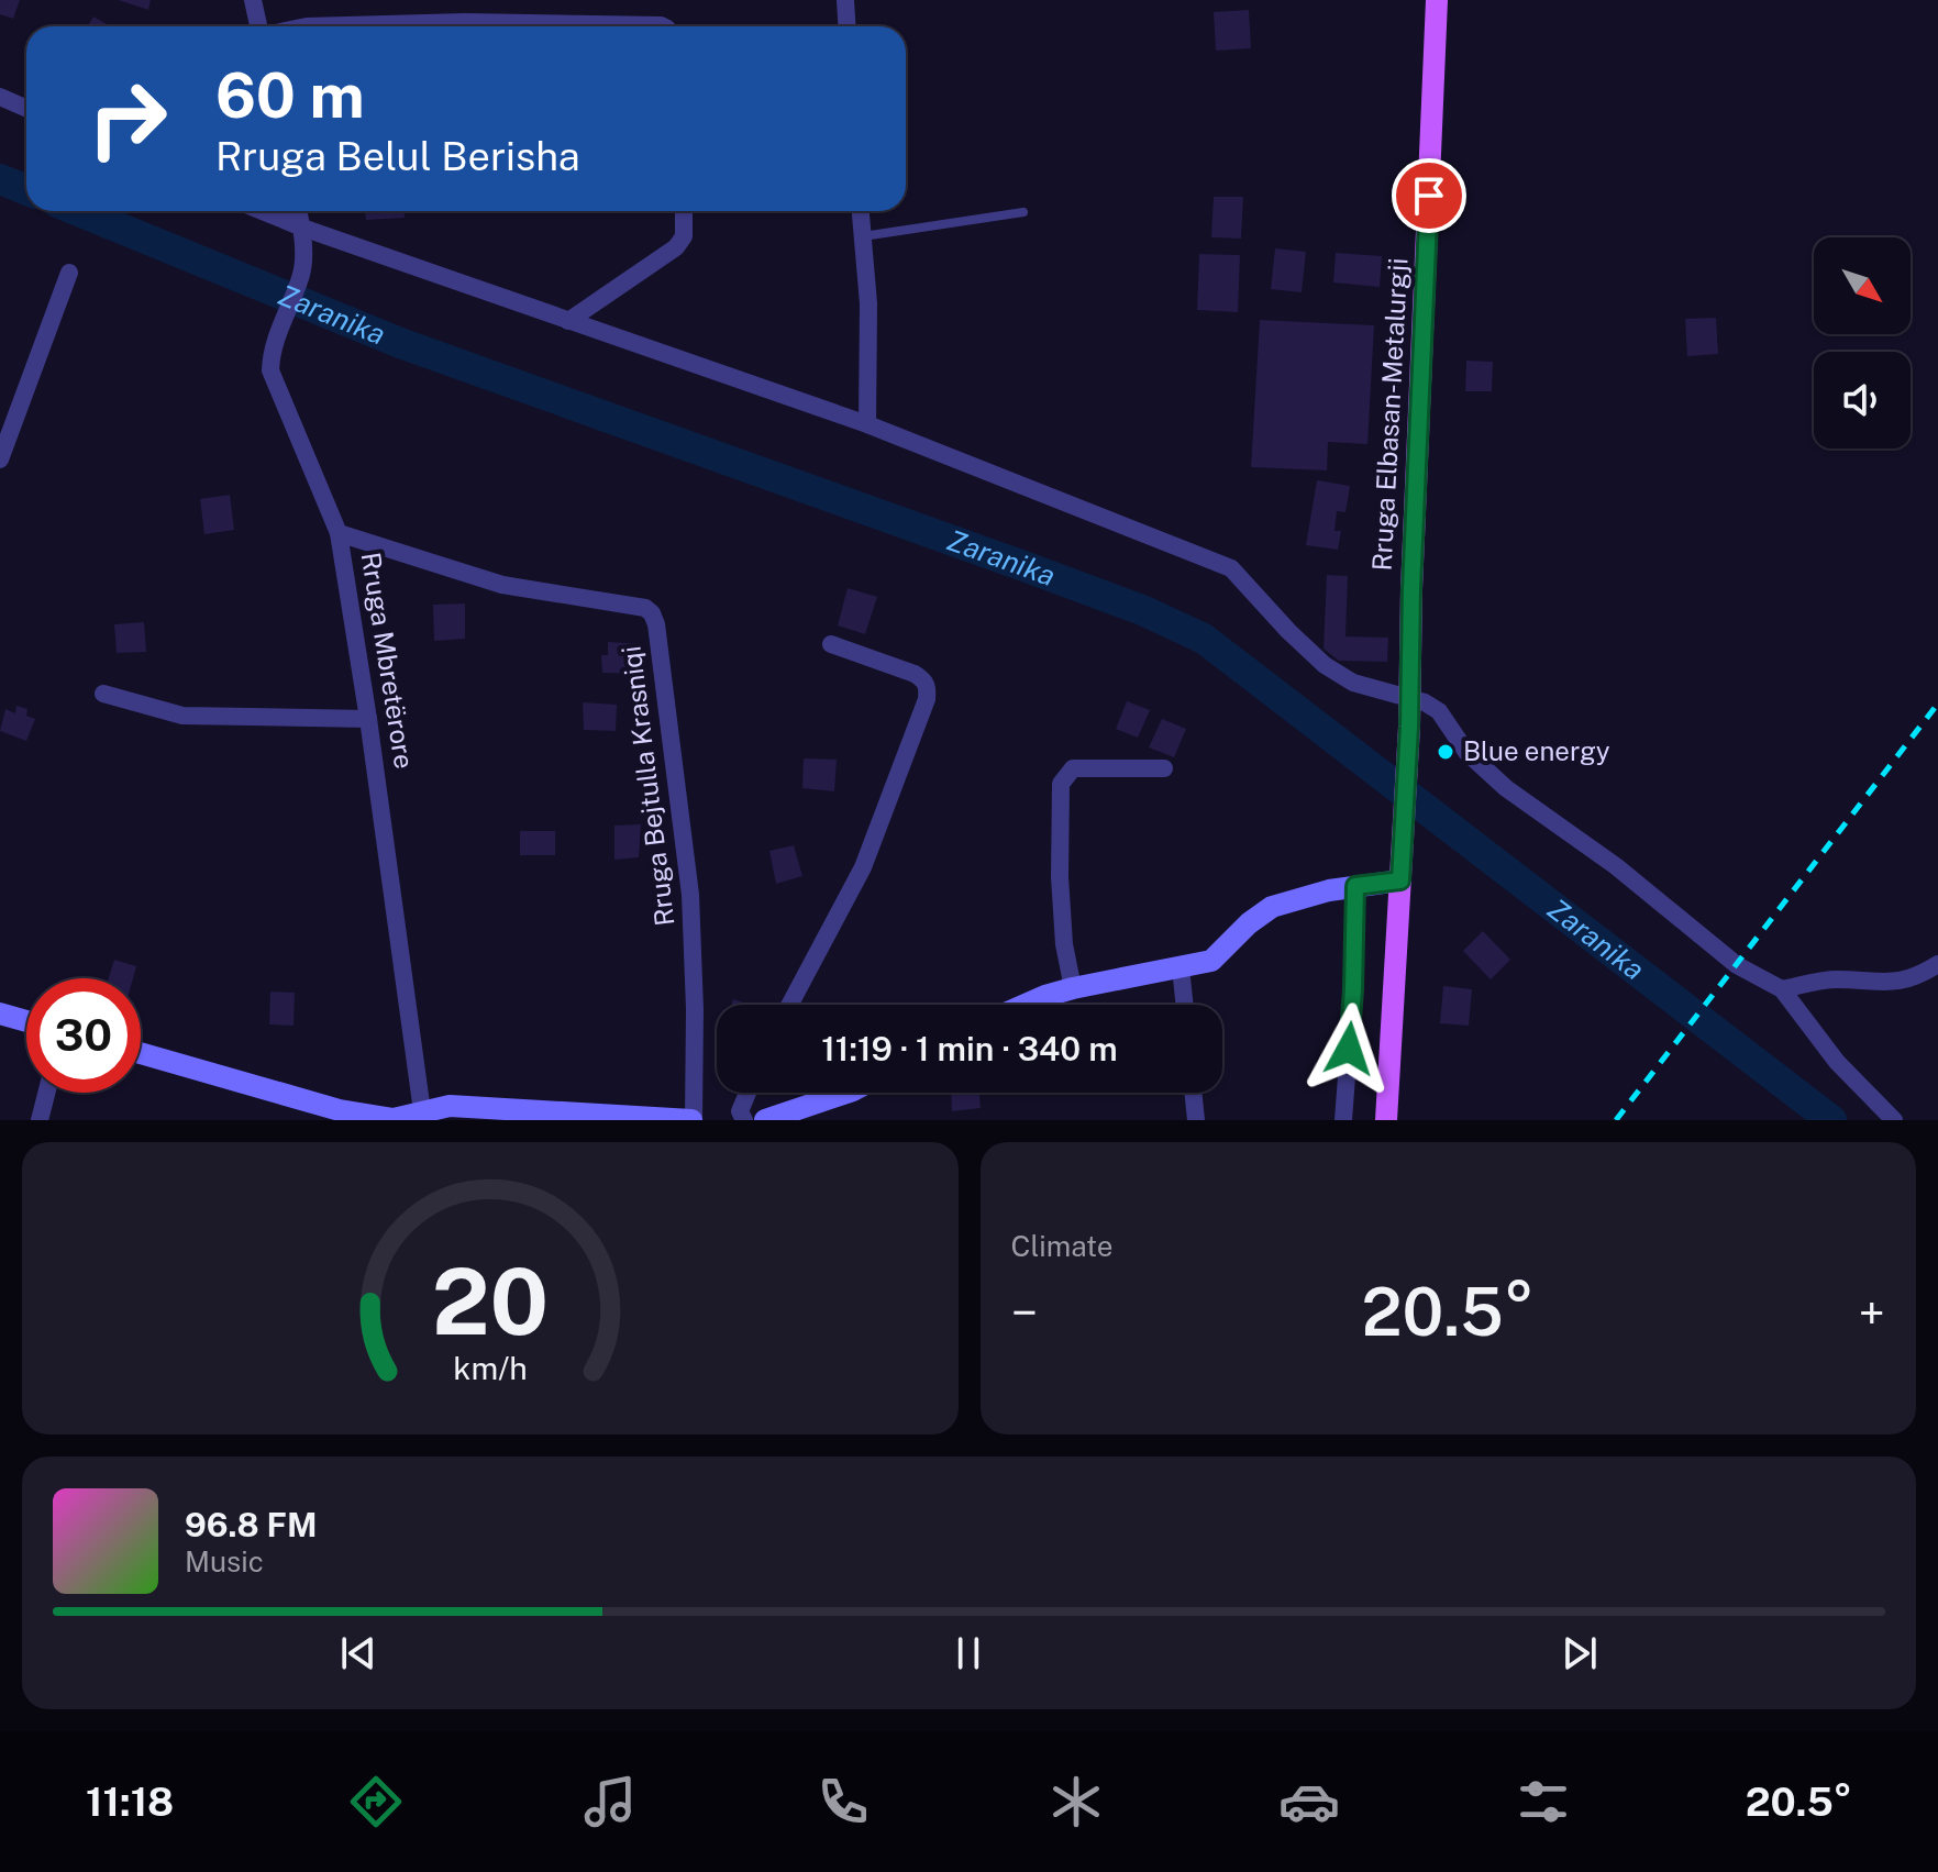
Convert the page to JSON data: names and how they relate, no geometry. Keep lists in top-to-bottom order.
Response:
{
  "streets": {
    "main road": ["Rruga Elbasan-Metalurgji"],
    "street": ["Rruga Mbretërore", "Rruga Bejtulla Krasniqi"]
  },
  "crossings": [
    ["Rruga Mbretërore", "Rruga Bejtulla Krasniqi"]
  ],
  "water": ["Zaranika"],
  "places": ["Blue energy"],
  "north": "bottom right",
  "page": {
    "turn": ["60 m", "Rruga Belul Berisha"],
    "limit": "30",
    "trip": "11:19 · 1 min · 340 m",
    "tile": "Climate",
    "heat": ["−", "20.5°", "+"],
    "song": ["96.8 FM", "Music"],
    "tabs": ["11:18", "20.5°"],
    "gauge": ["20", "km/h"]
  }
}
